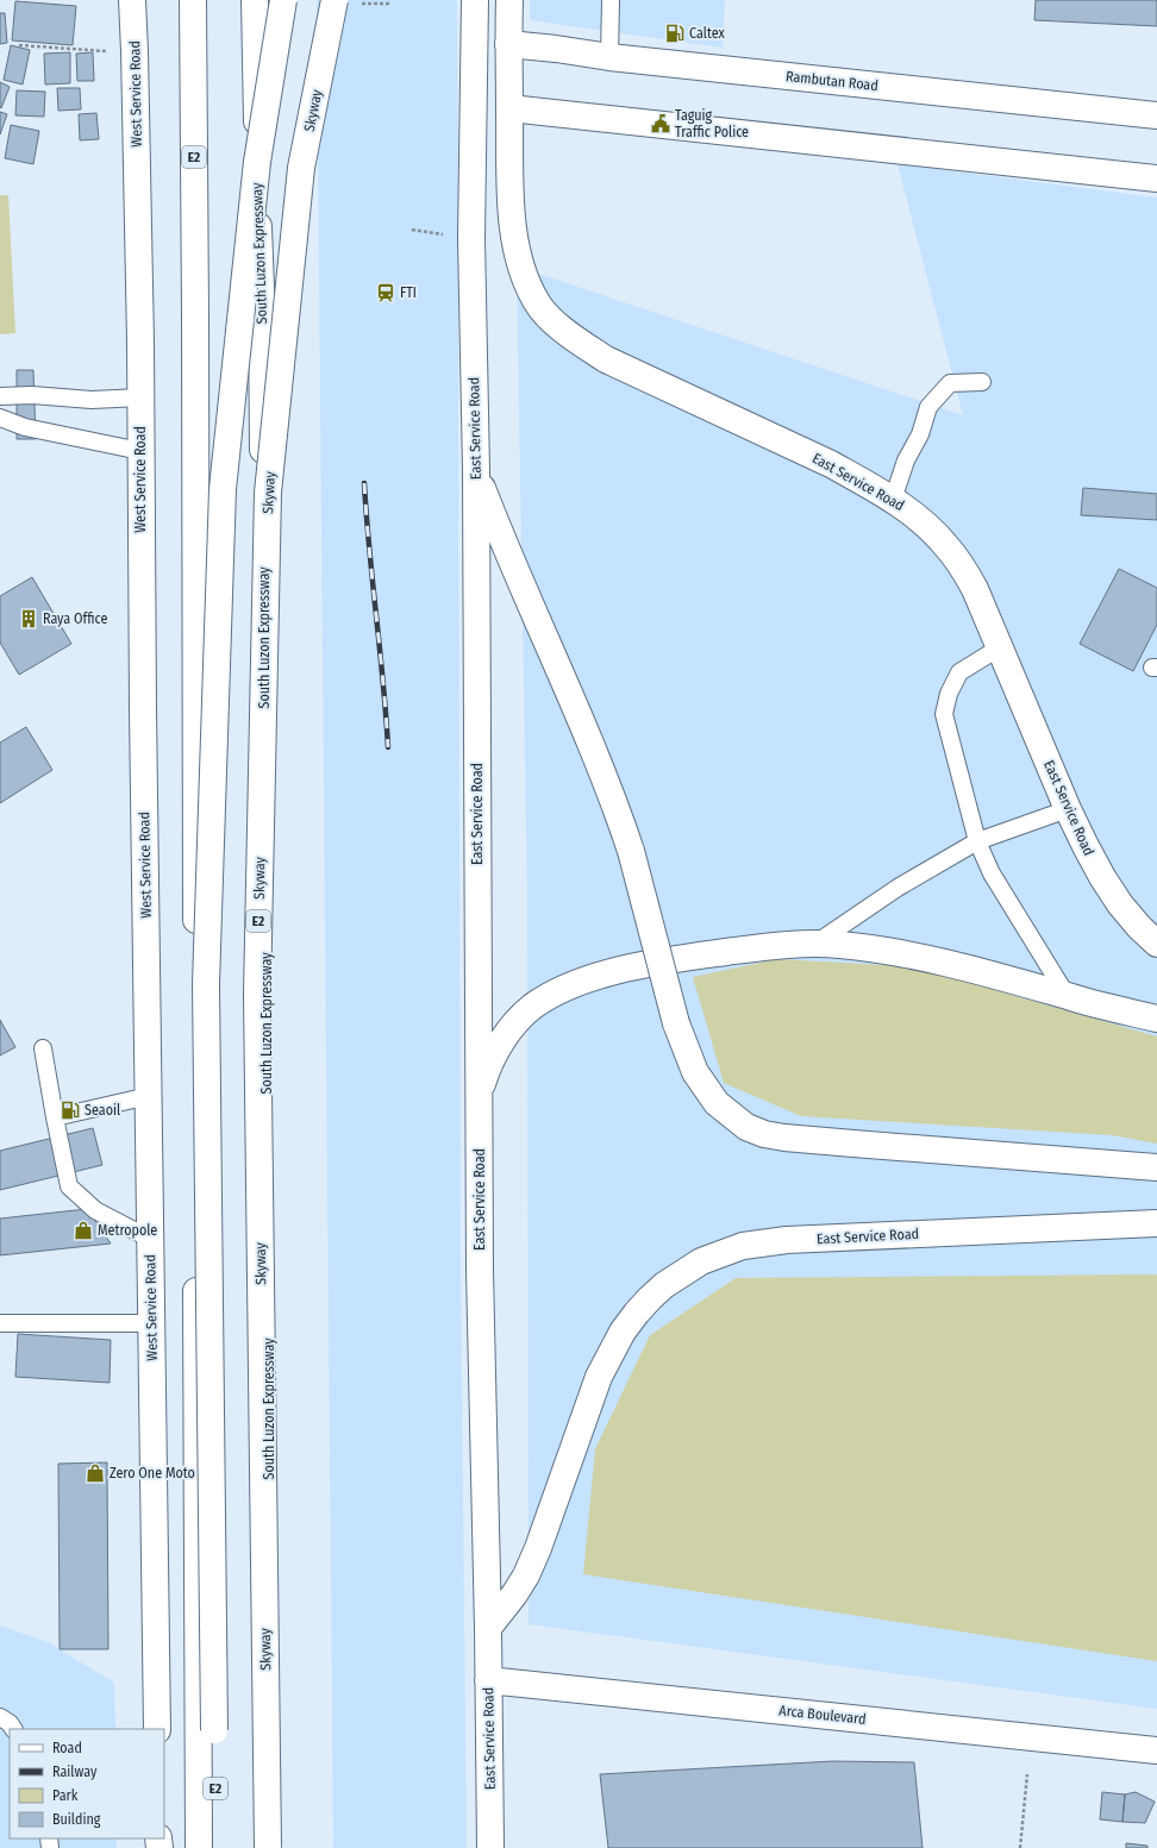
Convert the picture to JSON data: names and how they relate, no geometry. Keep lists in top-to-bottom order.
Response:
{
  "streets": {
    "main road": [
      "Rambutan Road",
      "West Service Road",
      "Skyway",
      "E2",
      "South Luzon Expressway",
      "East Service Road",
      "Arca Boulevard"
    ]
  },
  "crossings": [
    ["Rambutan Road", "East Service Road"],
    ["East Service Road", "Arca Boulevard"]
  ],
  "places": {
    "fuel station": ["Caltex", "Seaoil"],
    "public building": ["Taguig Traffic Police"],
    "station": ["FTI"],
    "building": ["Raya Office"],
    "shop": ["Metropole", "Zero One Moto"]
  },
  "legend": [
    "Road",
    "Railway",
    "Park",
    "Building"
  ]
}
